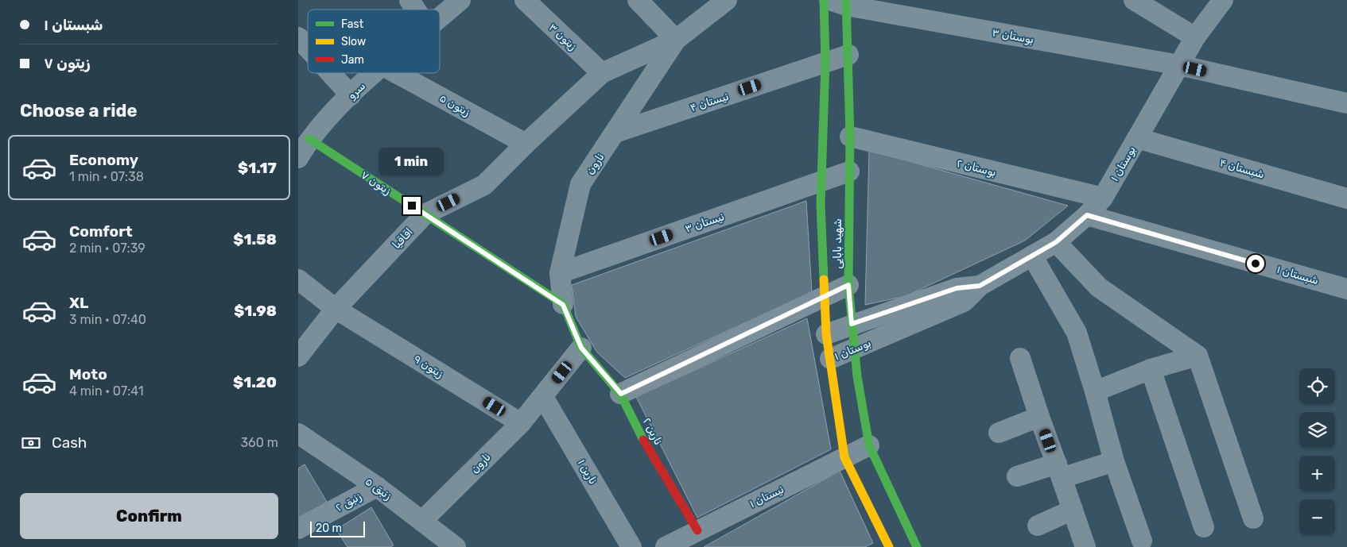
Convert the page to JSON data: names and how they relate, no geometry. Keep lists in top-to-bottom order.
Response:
{
  "streets": {
    "main road": ["زیتون ۷", "شهید بابایی", "نارین ۲"],
    "street": [
      "بوستان ۳",
      "زیتون ۳",
      "سرو",
      "نیستان ۴",
      "زیتون ۵",
      "نارون",
      "بوستان ۱",
      "بوستان ۲",
      "شبستان ۴",
      "نیستان ۳",
      "اقاقیا",
      "شبستان ۱",
      "زیتون ۹",
      "نارین ۱",
      "زنبق ۵",
      "نیستان ۱",
      "زنبق ۲"
    ]
  },
  "crossings": [
    ["بوستان ۳", "بوستان ۱"],
    ["بوستان ۳", "شهید بابایی"],
    ["زیتون ۳", "اقاقیا"],
    ["سرو", "زیتون ۷"],
    ["نیستان ۴", "نارون"],
    ["نیستان ۴", "شهید بابایی"],
    ["زیتون ۵", "اقاقیا"],
    ["نارون", "زیتون ۷"],
    ["نارون", "نیستان ۳"],
    ["نارون", "اقاقیا"],
    ["نارون", "زیتون ۹"],
    ["نارون", "نارین ۲"],
    ["نارون", "نارین ۱"],
    ["نارون", "زنبق ۵"],
    ["بوستان ۱", "بوستان ۲"],
    ["بوستان ۱", "شبستان ۴"],
    ["بوستان ۱", "شهید بابایی"],
    ["بوستان ۱", "شبستان ۱"],
    ["بوستان ۲", "شهید بابایی"],
    ["زیتون ۷", "اقاقیا"],
    ["نیستان ۳", "شهید بابایی"],
    ["اقاقیا", "زیتون ۹"],
    ["شهید بابایی", "نیستان ۱"],
    ["نارین ۲", "نیستان ۱"],
    ["زنبق ۵", "زنبق ۲"]
  ],
  "legend": ["Fast", "Slow", "Jam"],
  "scale_bar": "20 m",
  "page": {
    "banner": ["شبستان ۱", "زیتون ۷"],
    "heading": "Choose a ride",
    "list": [
      {
        "name": "Economy",
        "note": "1 min · 07:38",
        "value": "$1.17"
      },
      {
        "name": "Comfort",
        "note": "2 min · 07:39",
        "value": "$1.58"
      },
      {
        "name": "XL",
        "note": "3 min · 07:40",
        "value": "$1.98"
      },
      {
        "name": "Moto",
        "note": "4 min · 07:41",
        "value": "$1.20"
      }
    ],
    "bubble": "1 min",
    "map_buttons": ["+", "−"],
    "pay": ["Cash", "360 m"],
    "buttons": "Confirm",
    "scale": "20 m"
  }
}
